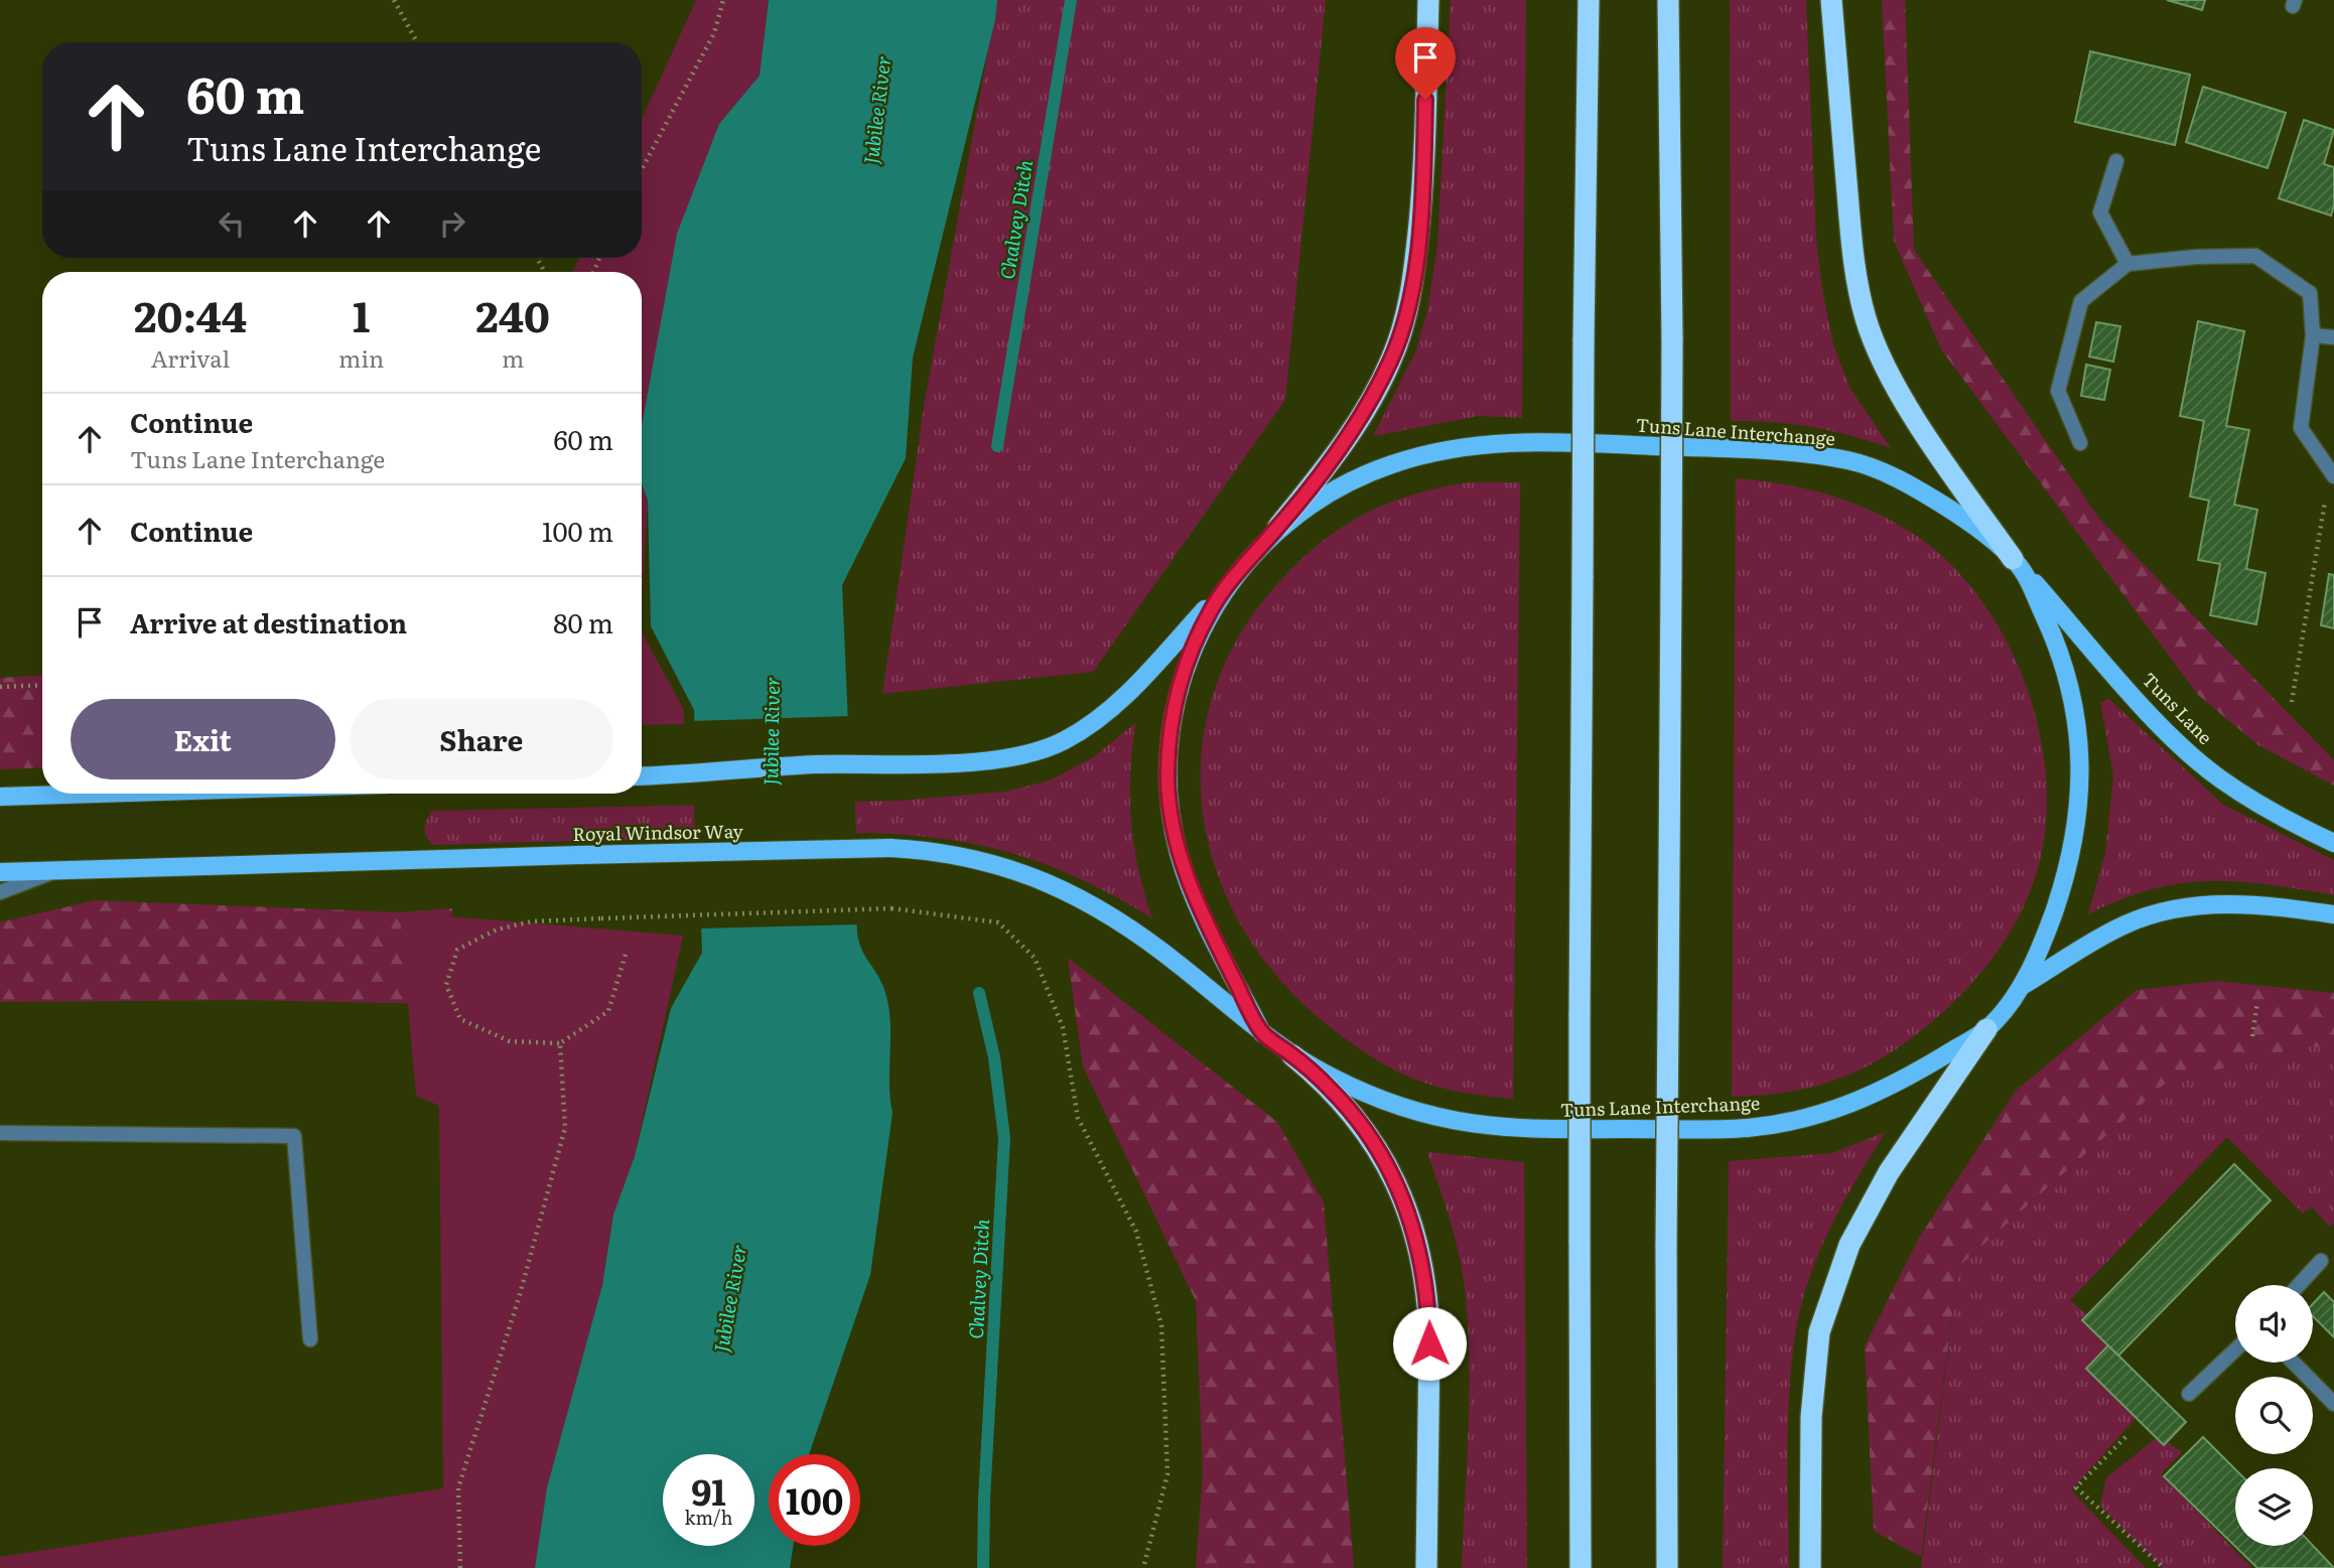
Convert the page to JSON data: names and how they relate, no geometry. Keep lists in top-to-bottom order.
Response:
{
  "streets": {
    "main road": ["Tuns Lane Interchange", "Tuns Lane", "Royal Windsor Way"]
  },
  "crossings": [
    ["Tuns Lane Interchange", "Tuns Lane"],
    ["Tuns Lane Interchange", "Royal Windsor Way"]
  ],
  "water": ["Jubilee River", "Chalvey Ditch"],
  "page": {
    "turn": ["60 m", "Tuns Lane Interchange"],
    "eta": [
      "20:44",
      "Arrival",
      "1",
      "min",
      "240",
      "m"
    ],
    "list": [
      {
        "name": "Continue",
        "note": "Tuns Lane Interchange",
        "value": "60 m"
      },
      {
        "name": "Continue",
        "value": "100 m"
      },
      {
        "name": "Arrive at destination",
        "value": "80 m"
      }
    ],
    "buttons": ["Exit", "Share"],
    "speed": "91 km/h",
    "limit": "100"
  }
}
